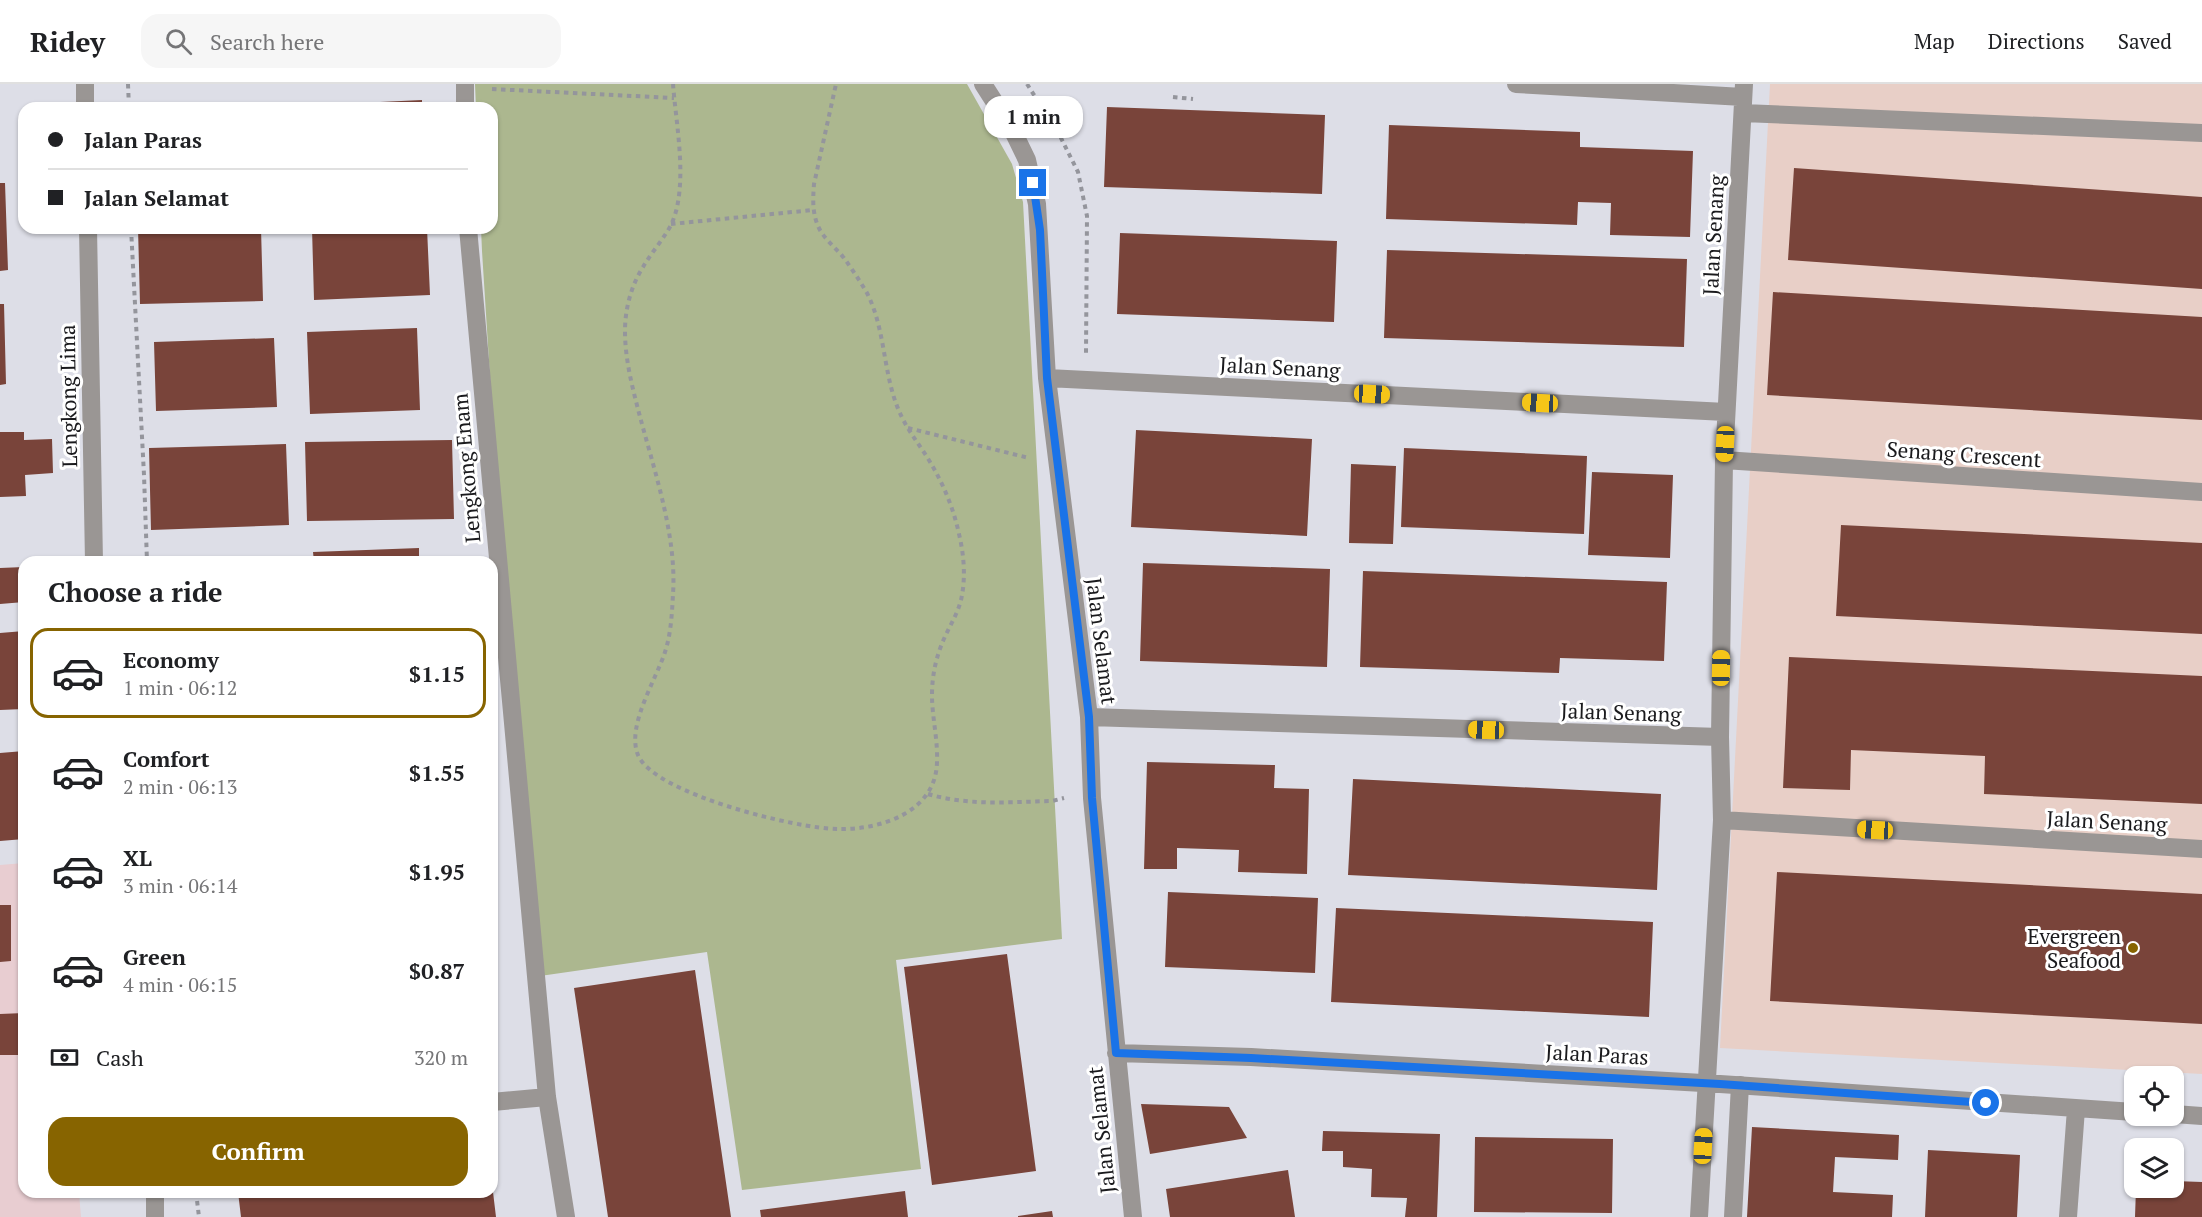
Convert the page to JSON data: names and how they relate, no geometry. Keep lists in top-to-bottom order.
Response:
{
  "streets": {
    "street": [
      "Jalan Senang",
      "Lengkong Lima",
      "Senang Crescent",
      "Lengkong Enam",
      "Jalan Selamat",
      "Jalan Paras"
    ]
  },
  "crossings": [
    ["Jalan Senang", "Senang Crescent"],
    ["Jalan Senang", "Jalan Selamat"],
    ["Jalan Senang", "Jalan Paras"],
    ["Jalan Selamat", "Jalan Paras"]
  ],
  "places": ["Evergreen Seafood"],
  "page": {
    "header": "Ridey",
    "search": "Search here",
    "nav": ["Map", "Directions", "Saved"],
    "bubble": "1 min",
    "banner": ["Jalan Paras", "Jalan Selamat"],
    "heading": "Choose a ride",
    "list": [
      {
        "name": "Economy",
        "note": "1 min · 06:12",
        "value": "$1.15"
      },
      {
        "name": "Comfort",
        "note": "2 min · 06:13",
        "value": "$1.55"
      },
      {
        "name": "XL",
        "note": "3 min · 06:14",
        "value": "$1.95"
      },
      {
        "name": "Green",
        "note": "4 min · 06:15",
        "value": "$0.87"
      }
    ],
    "pay": ["Cash", "320 m"],
    "buttons": "Confirm"
  }
}
